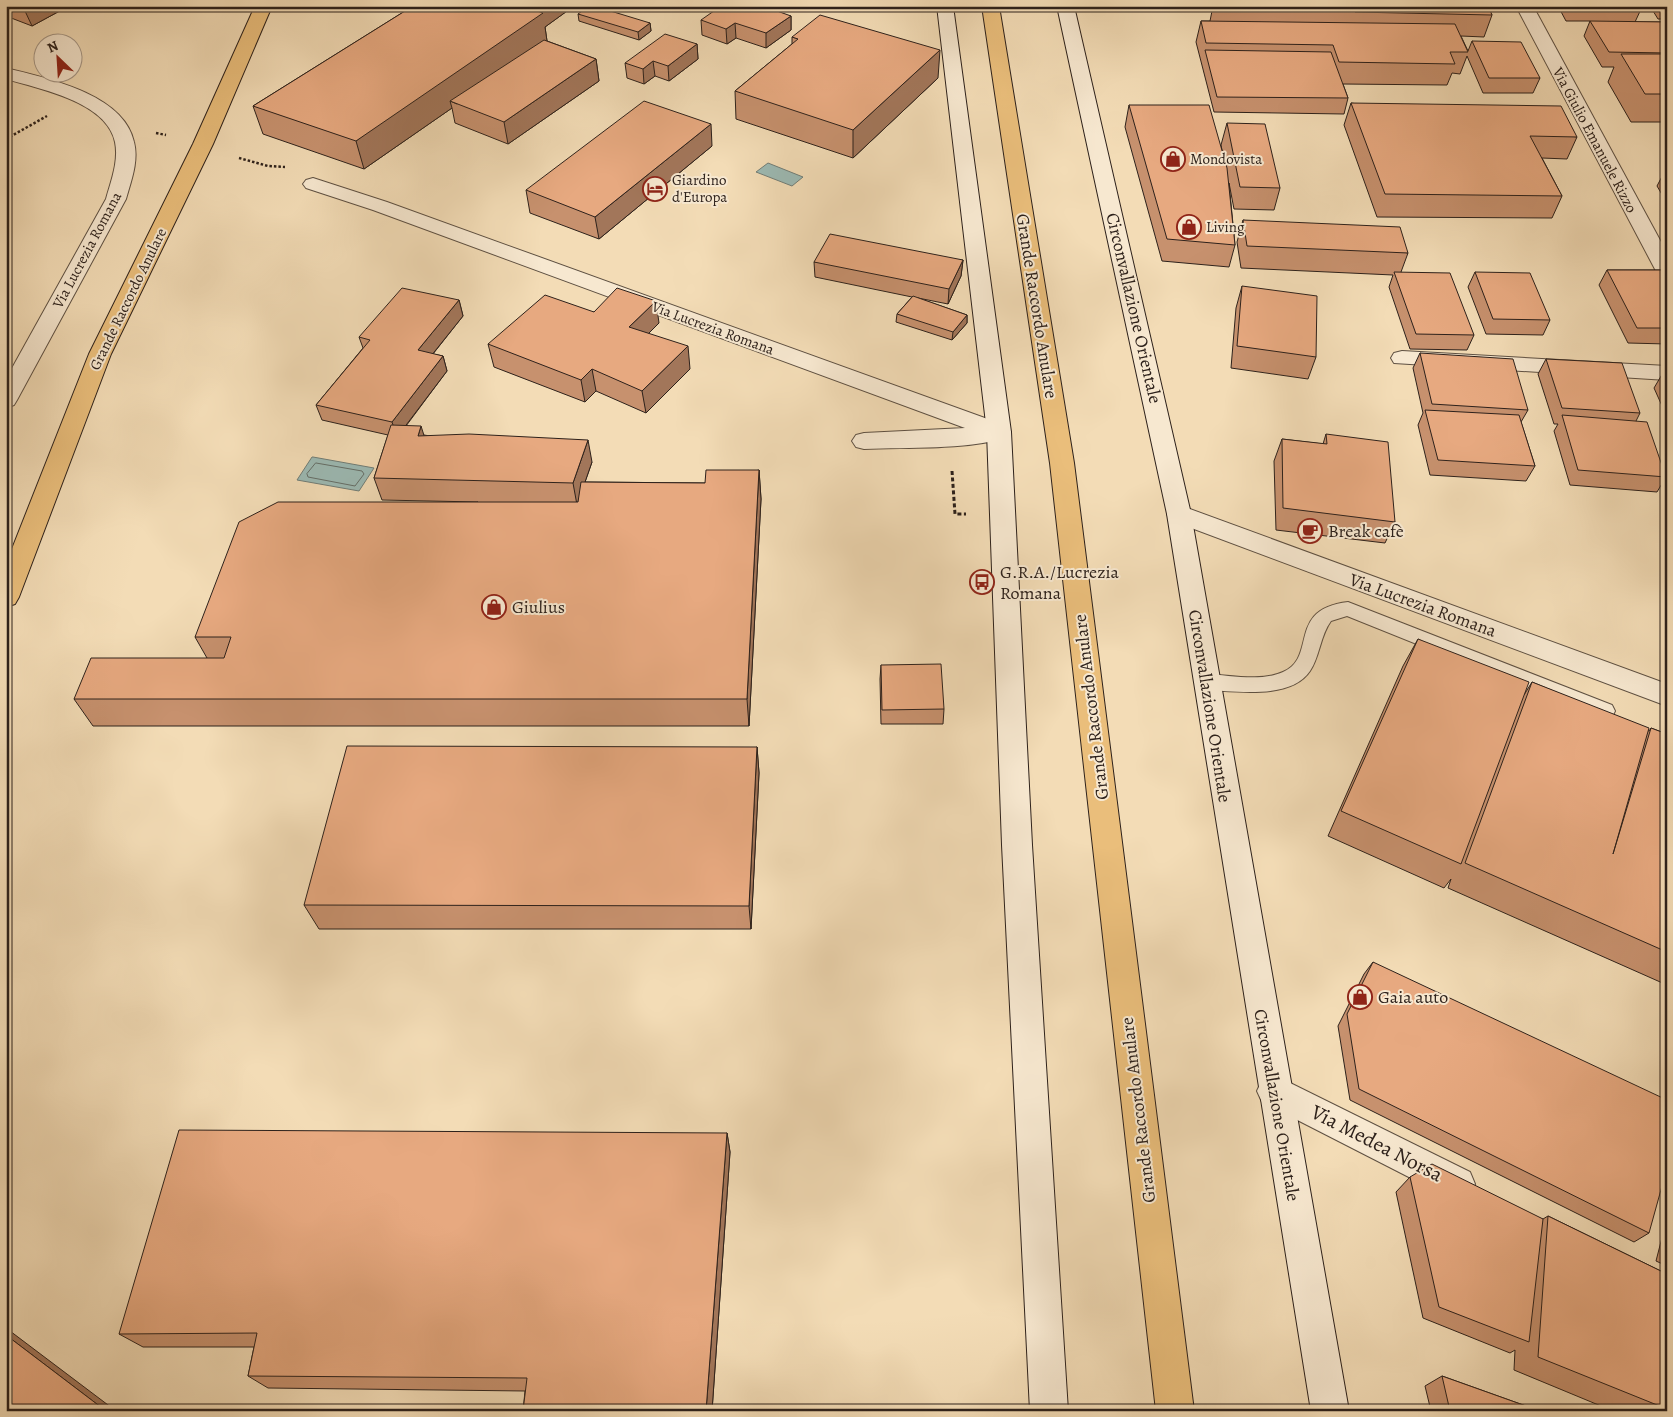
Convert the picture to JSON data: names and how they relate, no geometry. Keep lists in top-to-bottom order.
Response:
{
  "streets": {
    "highway": ["Grande Raccordo Anulare"],
    "street": [
      "Via Giulio Emanuele Rizzo",
      "Via Lucrezia Romana",
      "Circonvallazione Orientale",
      "Via Medea Norsa"
    ]
  },
  "crossings": [
    ["Via Lucrezia Romana", "Circonvallazione Orientale"],
    ["Circonvallazione Orientale", "Via Medea Norsa"]
  ],
  "places": {
    "shop": [
      "Mondovista",
      "Living",
      "Giulius",
      "Gaia auto"
    ],
    "hotel": ["Giardino d'Europa"],
    "cafe": ["Break cafè"],
    "bus stop": ["G.R.A./Lucrezia Romana"]
  },
  "north": "top left"
}
